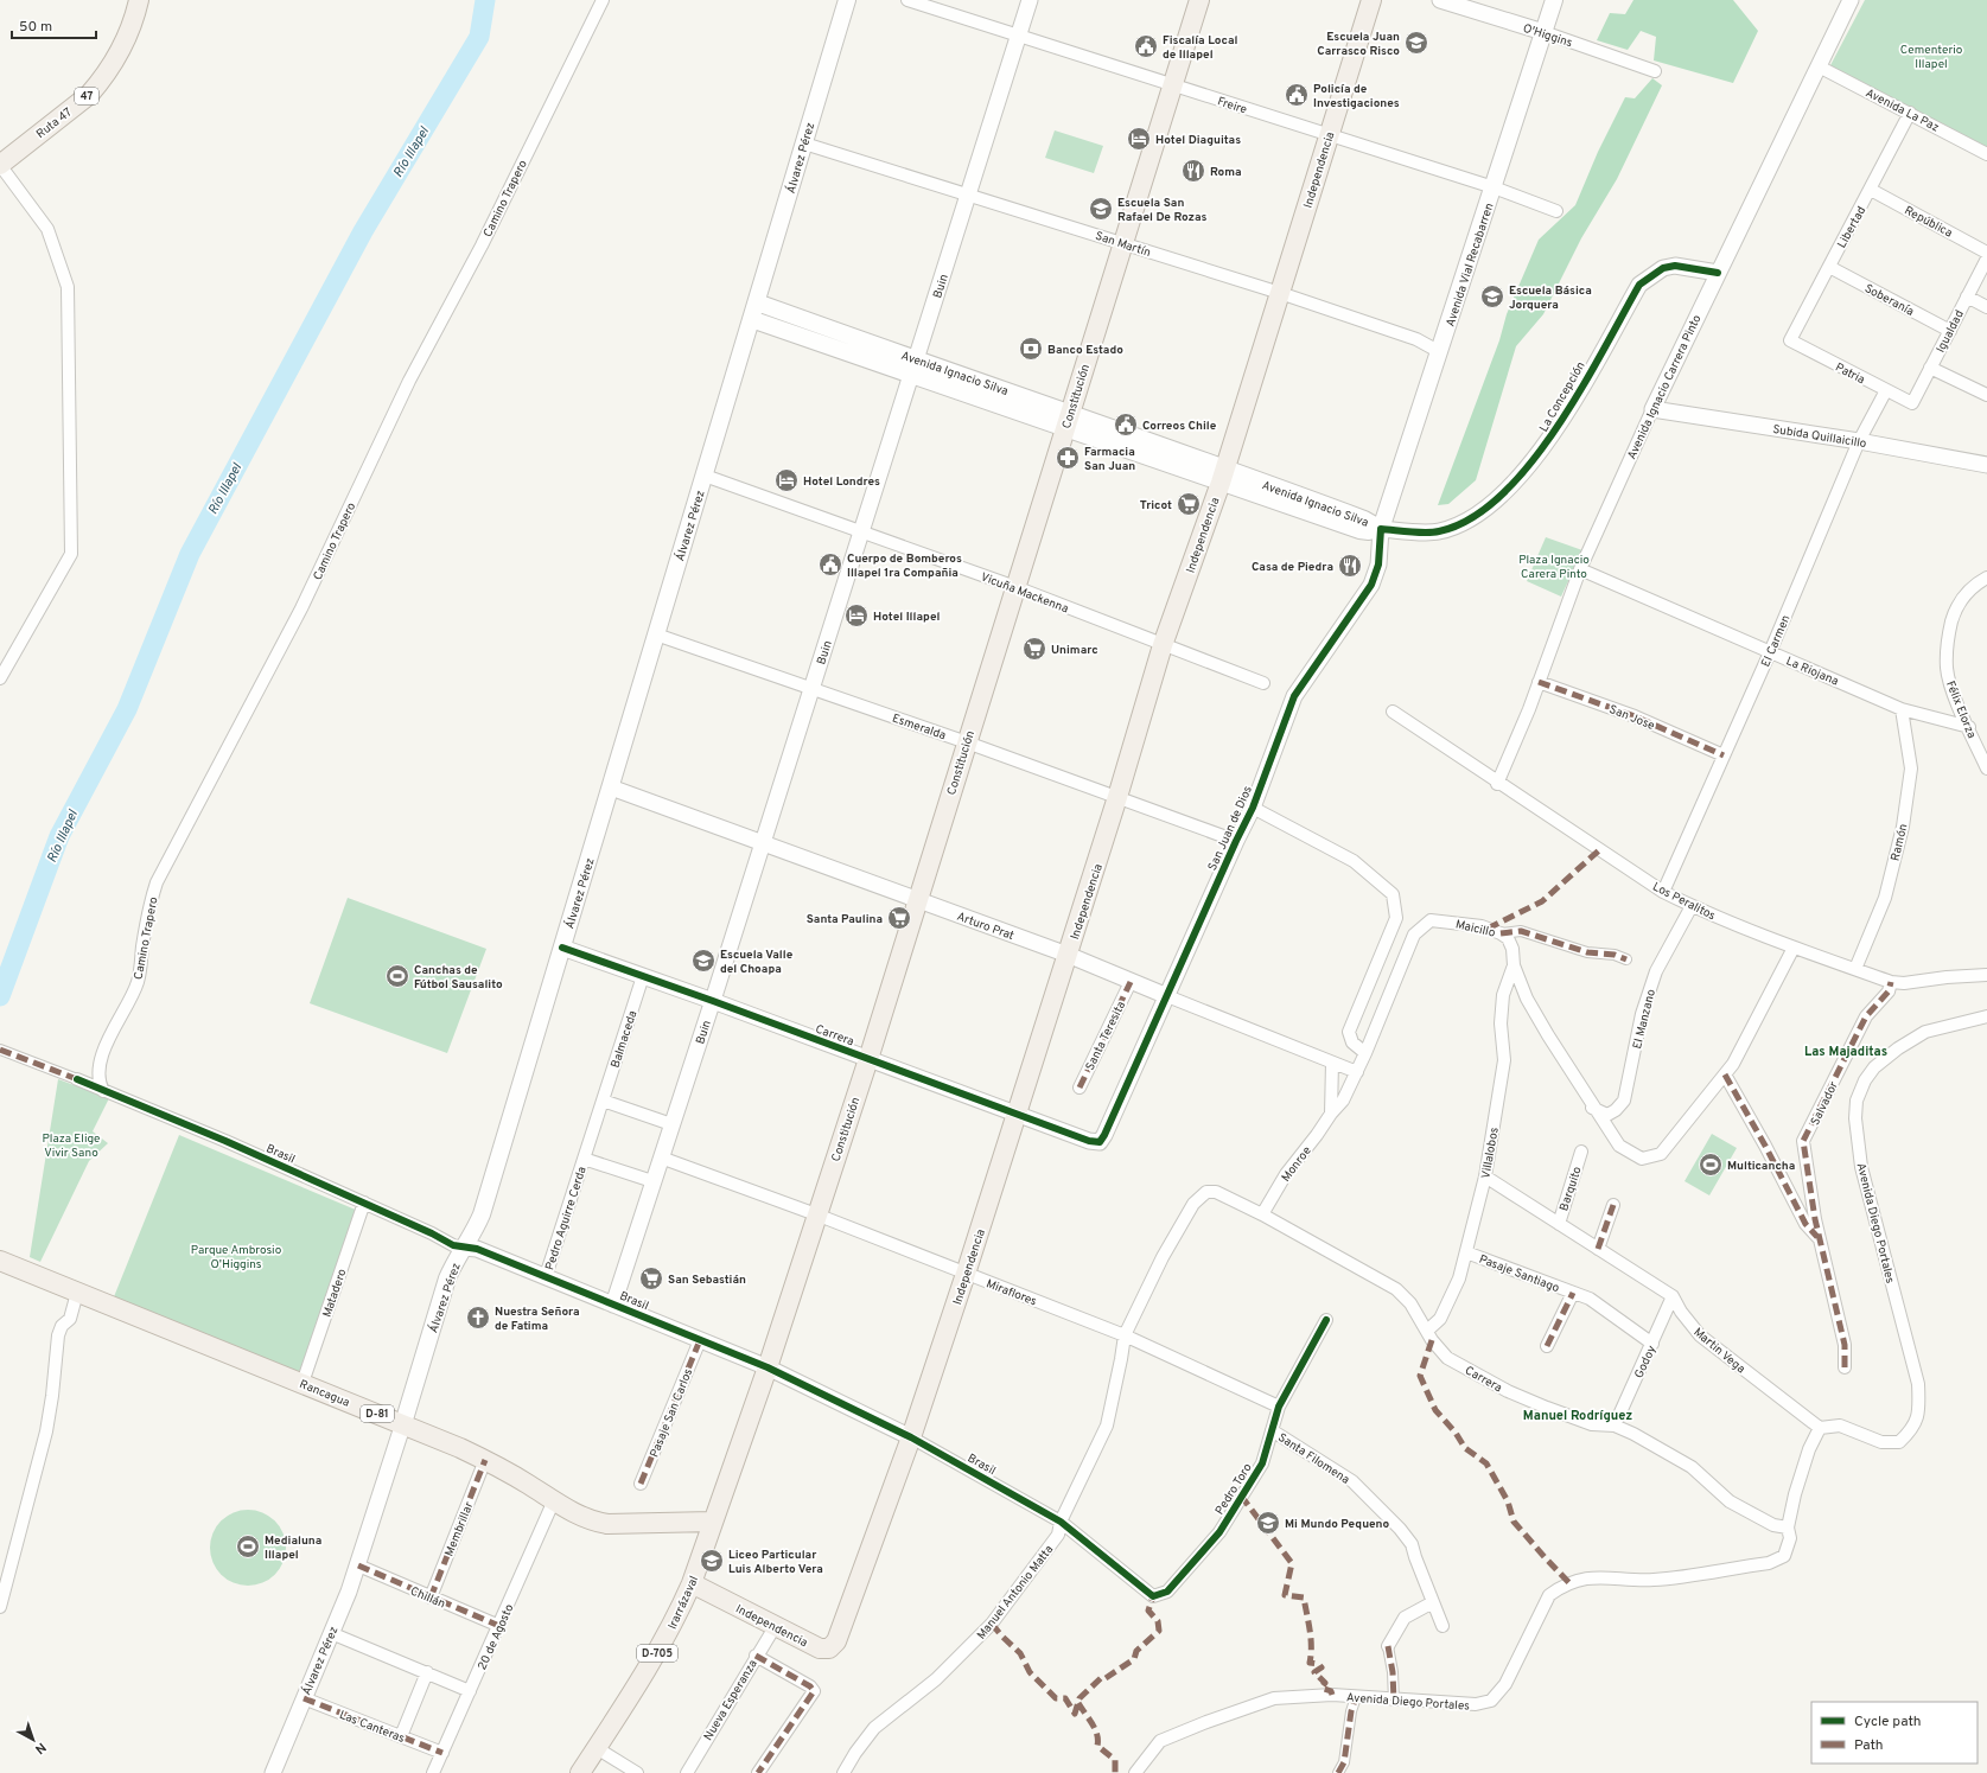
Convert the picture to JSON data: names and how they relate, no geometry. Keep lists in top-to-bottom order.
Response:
{
  "streets": {
    "main road": [
      "47",
      "Ruta 47",
      "Álvarez Pérez",
      "Independencia",
      "Avenida Vial Recabarren",
      "Avenida Ignacio Silva",
      "Constitución",
      "Rancagua",
      "D-81",
      "Irarrázaval",
      "D-705"
    ],
    "street": [
      "O'Higgins",
      "Freire",
      "Avenida La Paz",
      "Camino Trapero",
      "República",
      "Libertad",
      "San Martín",
      "Buin",
      "Soberanía",
      "Igualdad",
      "Patria",
      "Avenida Ignacio Carrera Pinto",
      "La Concepción",
      "Subida Quillaicillo",
      "Vicuña Mackenna",
      "El Carmen",
      "La Riojana",
      "Félix Elorza",
      "San Jose",
      "Esmeralda",
      "San Juan de Dios",
      "Ramón",
      "Los Peralitos",
      "Arturo Prat",
      "Maicillo",
      "El Manzano",
      "Carrera",
      "Santa Teresita",
      "Balmaceda",
      "Salvador",
      "Brasil",
      "Villalobos",
      "Monroe",
      "Barquito",
      "Pedro Aguirre Cerda",
      "Avenida Diego Portales",
      "Pasaje Santiago",
      "Miraflores",
      "Matadero",
      "Martin Vega",
      "Godoy",
      "Pasaje San Carlos",
      "Santa Filomena",
      "Pedro Toro",
      "Membrillar",
      "Manuel Antonio Matta",
      "Chillán",
      "20 de Agosto",
      "Nueva Esperanza",
      "Las Canteras"
    ]
  },
  "crossings": [
    ["O'Higgins", "Avenida Vial Recabarren"],
    ["Freire", "Independencia"],
    ["Freire", "Avenida Vial Recabarren"],
    ["Freire", "Buin"],
    ["Freire", "Constitución"],
    ["Avenida La Paz", "Libertad"],
    ["Avenida La Paz", "Avenida Ignacio Carrera Pinto"],
    ["Álvarez Pérez", "San Martín"],
    ["Álvarez Pérez", "Avenida Ignacio Silva"],
    ["Álvarez Pérez", "Vicuña Mackenna"],
    ["Álvarez Pérez", "Esmeralda"],
    ["Álvarez Pérez", "Arturo Prat"],
    ["Álvarez Pérez", "Carrera"],
    ["Álvarez Pérez", "Brasil"],
    ["Álvarez Pérez", "Rancagua"],
    ["Álvarez Pérez", "Chillán"],
    ["Álvarez Pérez", "Las Canteras"],
    ["Independencia", "San Martín"],
    ["Independencia", "Avenida Ignacio Silva"],
    ["Independencia", "Vicuña Mackenna"],
    ["Independencia", "Esmeralda"],
    ["Independencia", "Arturo Prat"],
    ["Independencia", "Carrera"],
    ["Independencia", "Brasil"],
    ["Independencia", "Miraflores"],
    ["Independencia", "Irarrázaval"],
    ["Independencia", "Nueva Esperanza"],
    ["Camino Trapero", "Brasil"],
    ["República", "Libertad"],
    ["Libertad", "Soberanía"],
    ["Libertad", "Patria"],
    ["San Martín", "Avenida Vial Recabarren"],
    ["San Martín", "Buin"],
    ["San Martín", "Constitución"],
    ["Avenida Vial Recabarren", "Avenida Ignacio Silva"],
    ["Avenida Vial Recabarren", "La Concepción"],
    ["Avenida Vial Recabarren", "San Juan de Dios"],
    ["Buin", "Avenida Ignacio Silva"],
    ["Buin", "Vicuña Mackenna"],
    ["Buin", "Esmeralda"],
    ["Buin", "Arturo Prat"],
    ["Buin", "Carrera"],
    ["Buin", "Brasil"],
    ["Buin", "Miraflores"],
    ["Soberanía", "Igualdad"],
    ["Igualdad", "Patria"],
    ["Avenida Ignacio Silva", "Constitución"],
    ["Avenida Ignacio Silva", "La Concepción"],
    ["Avenida Ignacio Silva", "San Juan de Dios"],
    ["Patria", "El Carmen"],
    ["Avenida Ignacio Carrera Pinto", "La Concepción"],
    ["Avenida Ignacio Carrera Pinto", "Subida Quillaicillo"],
    ["Avenida Ignacio Carrera Pinto", "La Riojana"],
    ["Avenida Ignacio Carrera Pinto", "San Jose"],
    ["Avenida Ignacio Carrera Pinto", "Los Peralitos"],
    ["Constitución", "Vicuña Mackenna"],
    ["Constitución", "Esmeralda"],
    ["Constitución", "Arturo Prat"],
    ["Constitución", "Carrera"],
    ["Constitución", "Brasil"],
    ["Constitución", "Miraflores"],
    ["Constitución", "Rancagua"],
    ["Constitución", "Irarrázaval"],
    ["La Concepción", "San Juan de Dios"],
    ["Subida Quillaicillo", "El Carmen"],
    ["El Carmen", "La Riojana"],
    ["El Carmen", "San Jose"],
    ["El Carmen", "Los Peralitos"],
    ["La Riojana", "Félix Elorza"],
    ["La Riojana", "Ramón"],
    ["Esmeralda", "San Juan de Dios"],
    ["San Juan de Dios", "Arturo Prat"],
    ["San Juan de Dios", "Carrera"],
    ["Ramón", "Los Peralitos"],
    ["Los Peralitos", "Maicillo"],
    ["Los Peralitos", "El Manzano"],
    ["Los Peralitos", "Salvador"],
    ["Arturo Prat", "Santa Teresita"],
    ["Arturo Prat", "Monroe"],
    ["Maicillo", "El Manzano"],
    ["Maicillo", "Salvador"],
    ["Maicillo", "Villalobos"],
    ["Maicillo", "Monroe"],
    ["Carrera", "Balmaceda"],
    ["Carrera", "Villalobos"],
    ["Carrera", "Monroe"],
    ["Carrera", "Avenida Diego Portales"],
    ["Carrera", "Godoy"],
    ["Carrera", "Manuel Antonio Matta"],
    ["Balmaceda", "Pedro Aguirre Cerda"],
    ["Brasil", "Pedro Aguirre Cerda"],
    ["Brasil", "Matadero"],
    ["Brasil", "Pasaje San Carlos"],
    ["Brasil", "Pedro Toro"],
    ["Brasil", "Manuel Antonio Matta"],
    ["Villalobos", "Pasaje Santiago"],
    ["Villalobos", "Martin Vega"],
    ["Barquito", "Martin Vega"],
    ["Avenida Diego Portales", "Martin Vega"],
    ["Pasaje Santiago", "Godoy"],
    ["Miraflores", "Pedro Toro"],
    ["Miraflores", "Manuel Antonio Matta"],
    ["Matadero", "Rancagua"],
    ["Martin Vega", "Godoy"],
    ["Rancagua", "Membrillar"],
    ["Rancagua", "Irarrázaval"],
    ["Rancagua", "20 de Agosto"],
    ["Santa Filomena", "Pedro Toro"],
    ["Membrillar", "Chillán"],
    ["Chillán", "20 de Agosto"],
    ["20 de Agosto", "Las Canteras"]
  ],
  "districts": ["Las Majaditas", "Manuel Rodríguez"],
  "water": ["Río Illapel"],
  "parks": [
    "Cementerio Illapel",
    "Plaza Ignacio Carera Pinto",
    "Plaza Elige Vivir Sano",
    "Parque Ambrosio O'Higgins"
  ],
  "places": {
    "school or university": [
      "Escuela Juan Carrasco Risco",
      "Escuela San Rafael De Rozas",
      "Escuela Básica Jorquera",
      "Escuela Valle del Choapa",
      "Mi Mundo Pequeno",
      "Liceo Particular Luis Alberto Vera"
    ],
    "public building": [
      "Fiscalía Local de Illapel",
      "Policía de Investigaciones",
      "Correos Chile",
      "Cuerpo de Bomberos Illapel 1ra Compañia"
    ],
    "hotel": ["Hotel Diaguitas", "Hotel Londres", "Hotel Illapel"],
    "restaurant": ["Roma", "Casa de Piedra"],
    "bank": ["Banco Estado"],
    "pharmacy": ["Farmacia San Juan"],
    "supermarket": [
      "Tricot",
      "Unimarc",
      "Santa Paulina",
      "San Sebastián"
    ],
    "sports": ["Canchas de Fútbol Sausalito", "Multicancha", "Medialuna Illapel"],
    "church": ["Nuestra Señora de Fatima"]
  },
  "legend": ["Cycle path", "Path"],
  "scale_bar": "50 m",
  "north": "bottom right"
}
